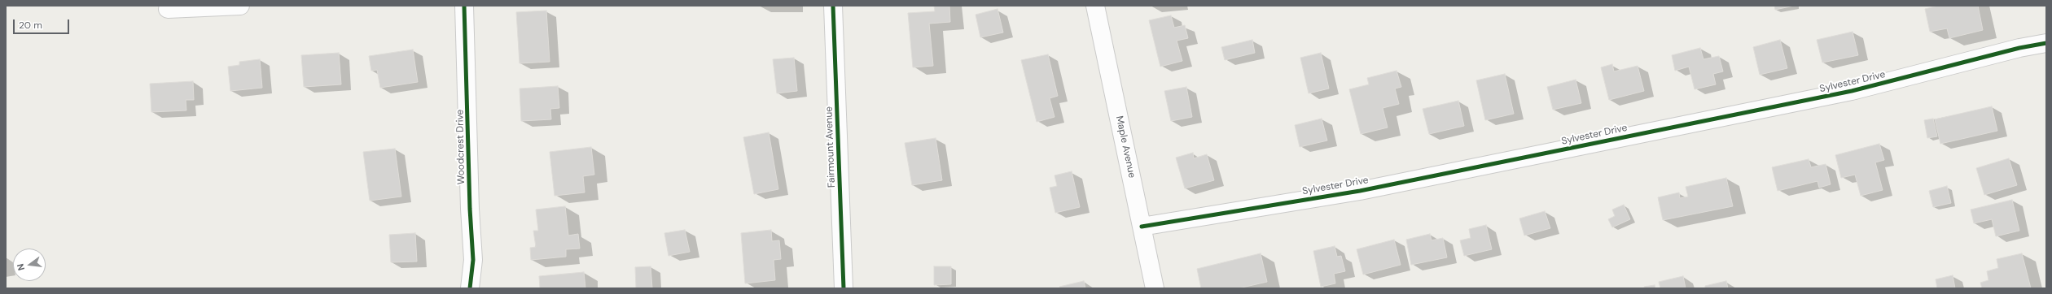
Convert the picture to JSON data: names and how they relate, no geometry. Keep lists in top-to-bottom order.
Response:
{
  "streets": {
    "street": [
      "Sylvester Drive",
      "Woodcrest Drive",
      "Fairmount Avenue",
      "Maple Avenue"
    ]
  },
  "crossings": [
    ["Sylvester Drive", "Maple Avenue"]
  ],
  "scale_bar": "20 m",
  "north": "left"
}
